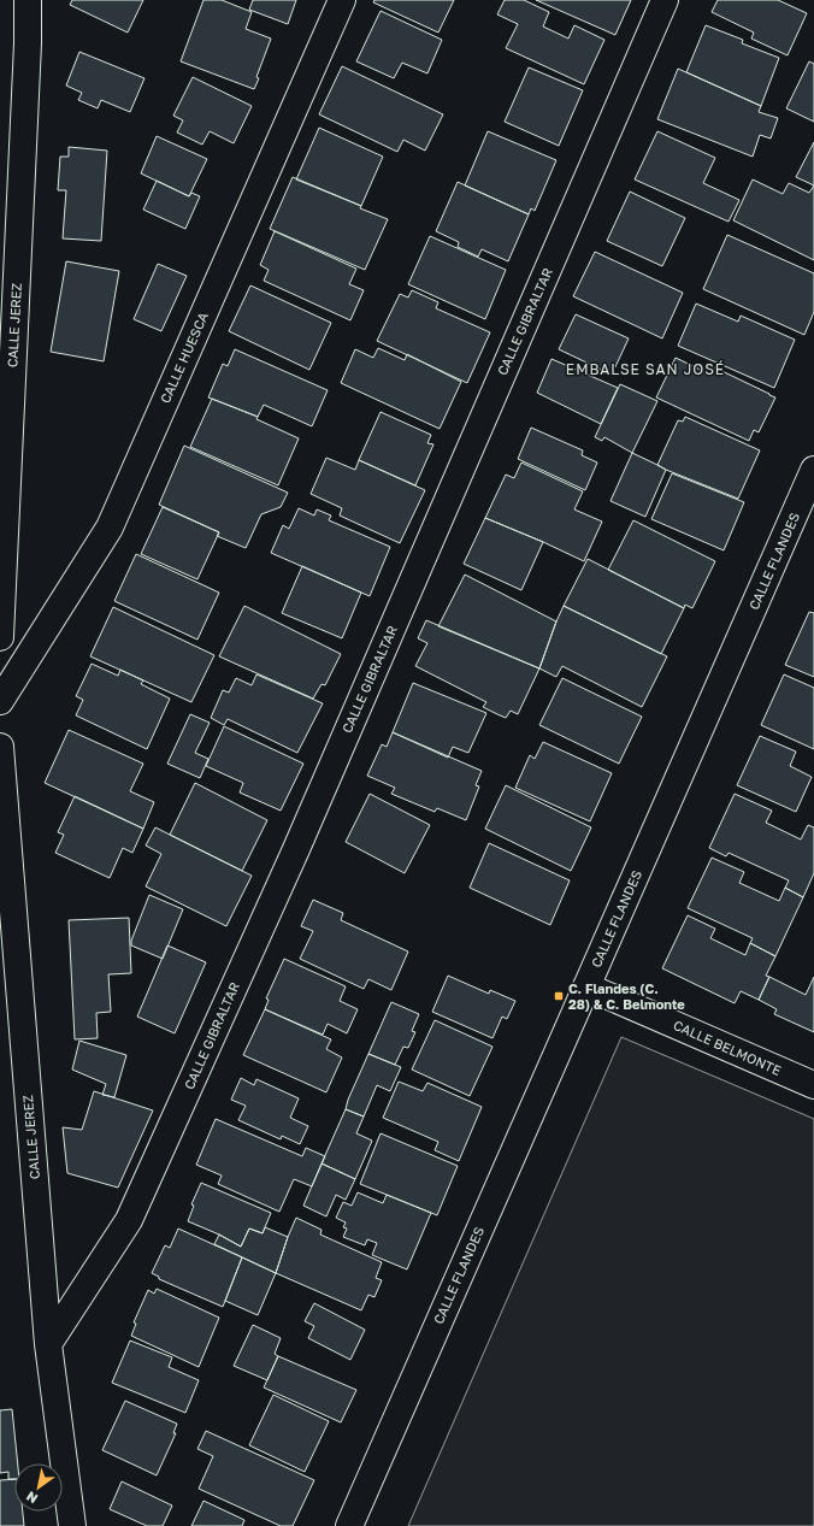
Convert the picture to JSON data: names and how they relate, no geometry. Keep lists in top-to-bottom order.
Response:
{
  "streets": {
    "street": [
      "CALLE GIBRALTAR",
      "CALLE JEREZ",
      "CALLE HUESCA",
      "CALLE FLANDES",
      "CALLE BELMONTE"
    ]
  },
  "crossings": [
    ["CALLE GIBRALTAR", "CALLE JEREZ"],
    ["CALLE FLANDES", "CALLE BELMONTE"]
  ],
  "districts": ["EMBALSE SAN JOSÉ"],
  "places": {
    "transit": ["C. Flandes (C. 28) & C. Belmonte"]
  },
  "north": "bottom left"
}
